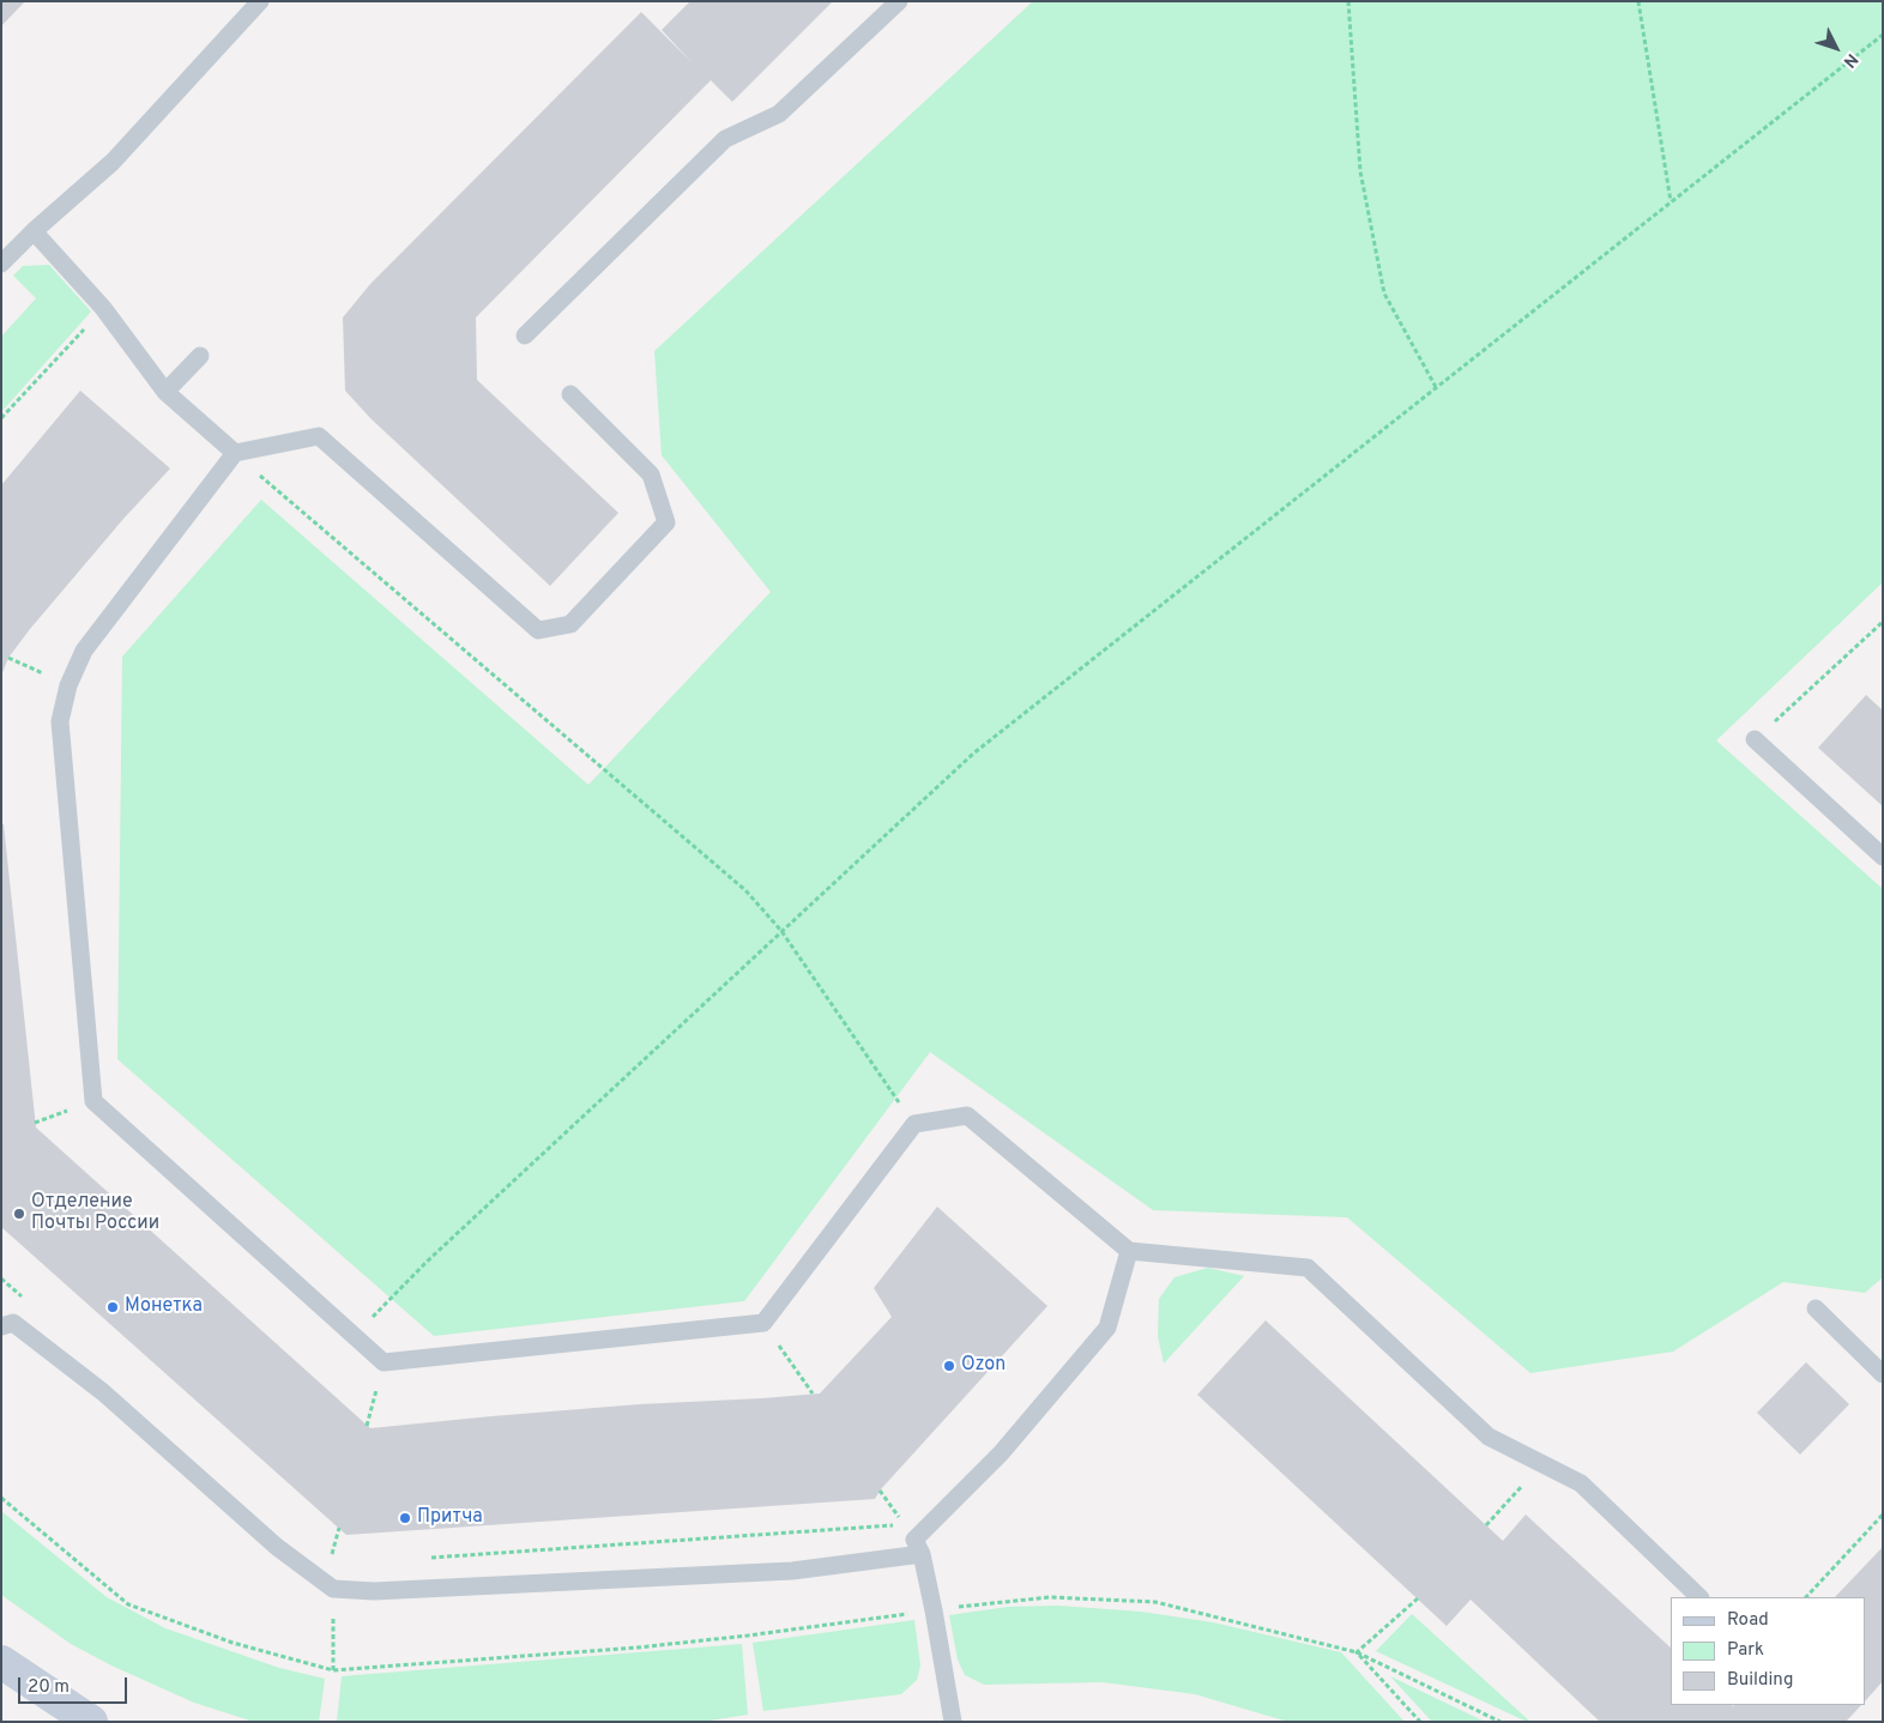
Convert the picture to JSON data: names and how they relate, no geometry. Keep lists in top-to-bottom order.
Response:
{
  "places": [
    "Отделение Почты России",
    "Монетка",
    "Ozon",
    "Притча"
  ],
  "legend": ["Road", "Park", "Building"],
  "scale_bar": "20 m",
  "north": "bottom right"
}
